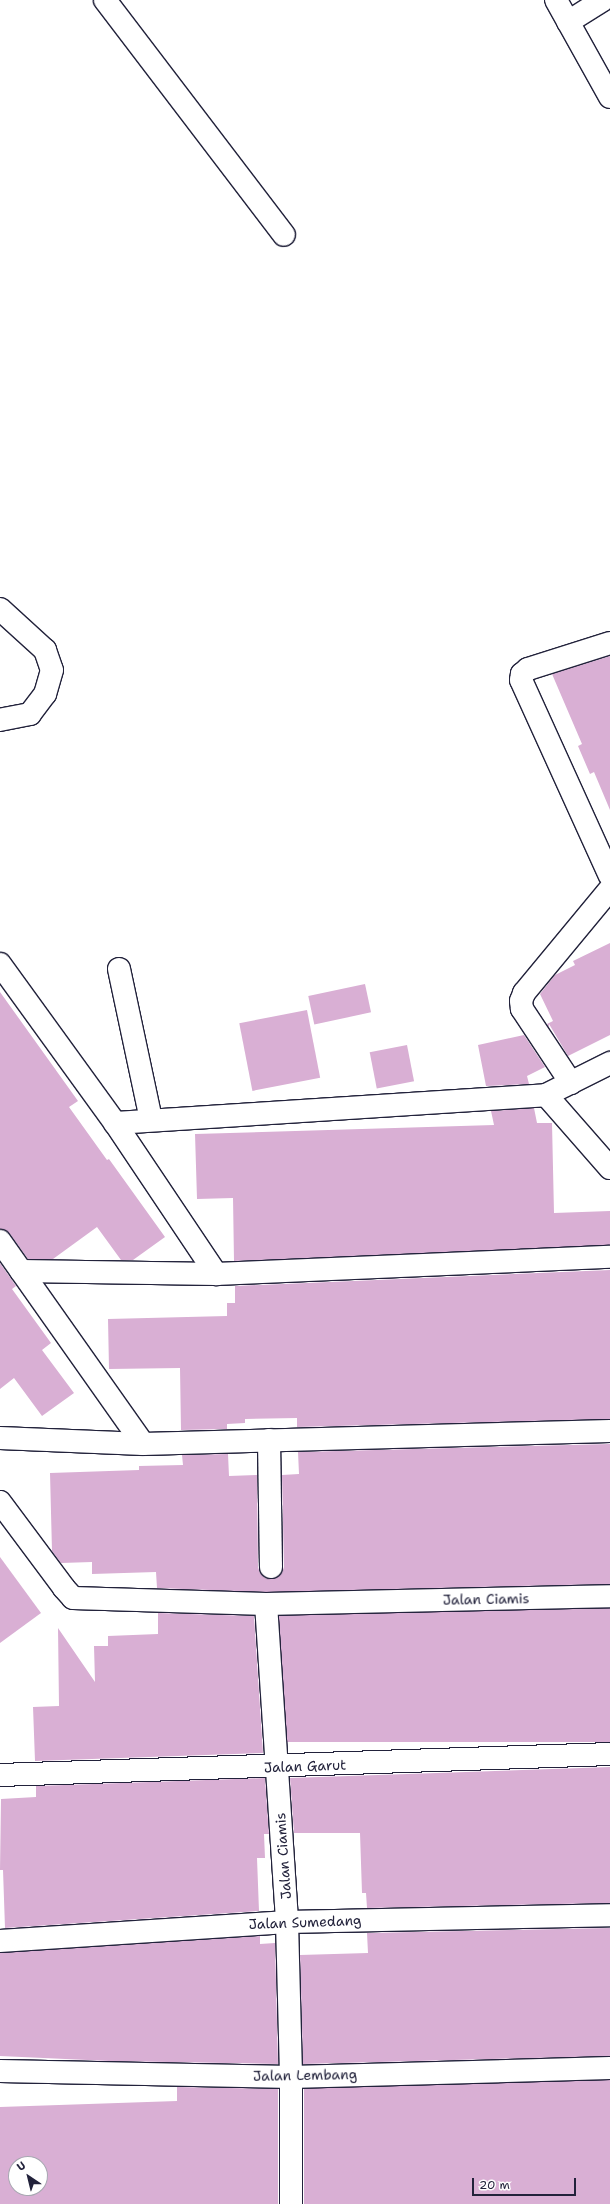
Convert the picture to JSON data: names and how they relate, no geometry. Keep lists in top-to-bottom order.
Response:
{
  "streets": {
    "street": [
      "Jalan Ciamis",
      "Jalan Garut",
      "Jalan Sumedang",
      "Jalan Lembang"
    ]
  },
  "crossings": [
    ["Jalan Ciamis", "Jalan Garut"],
    ["Jalan Ciamis", "Jalan Sumedang"],
    ["Jalan Ciamis", "Jalan Lembang"]
  ],
  "scale_bar": "20 m",
  "north": "top left"
}
